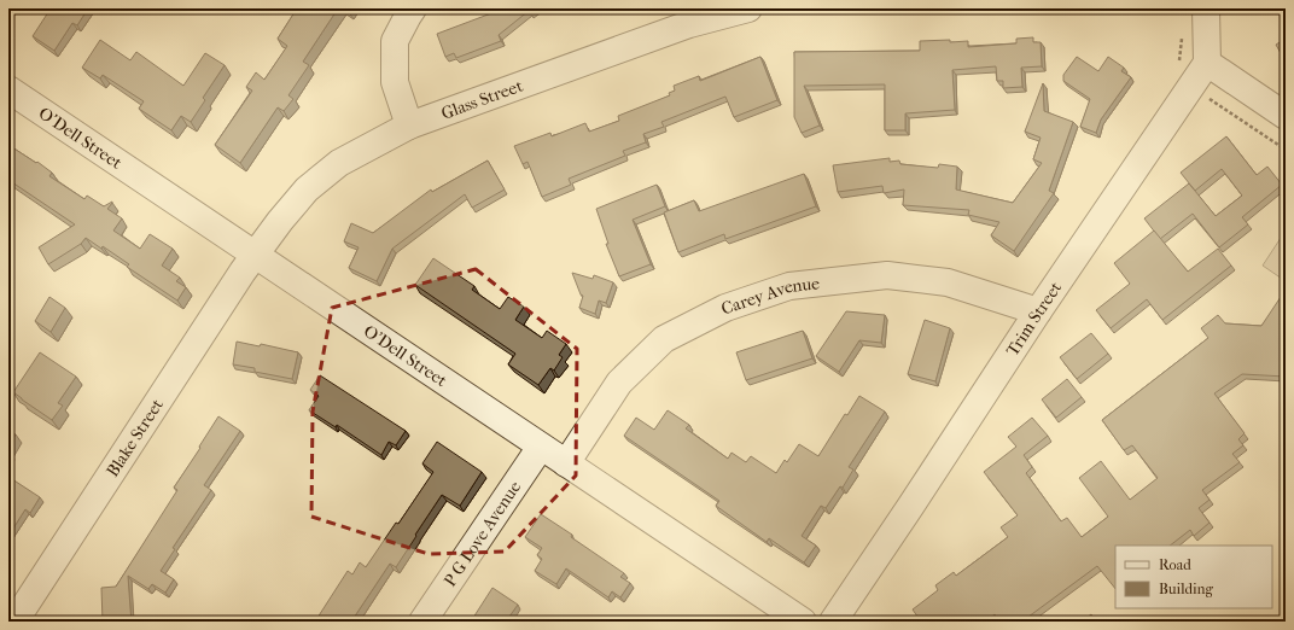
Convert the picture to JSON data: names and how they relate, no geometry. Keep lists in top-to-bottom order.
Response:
{
  "streets": {
    "street": [
      "Glass Street",
      "O'Dell Street",
      "Carey Avenue",
      "Trim Street",
      "Blake Street",
      "P G Love Avenue"
    ]
  },
  "crossings": [
    ["Glass Street", "O'Dell Street"],
    ["Glass Street", "Blake Street"],
    ["O'Dell Street", "Carey Avenue"],
    ["O'Dell Street", "Blake Street"],
    ["O'Dell Street", "P G Love Avenue"],
    ["Carey Avenue", "Trim Street"]
  ],
  "legend": ["Road", "Building"]
}
